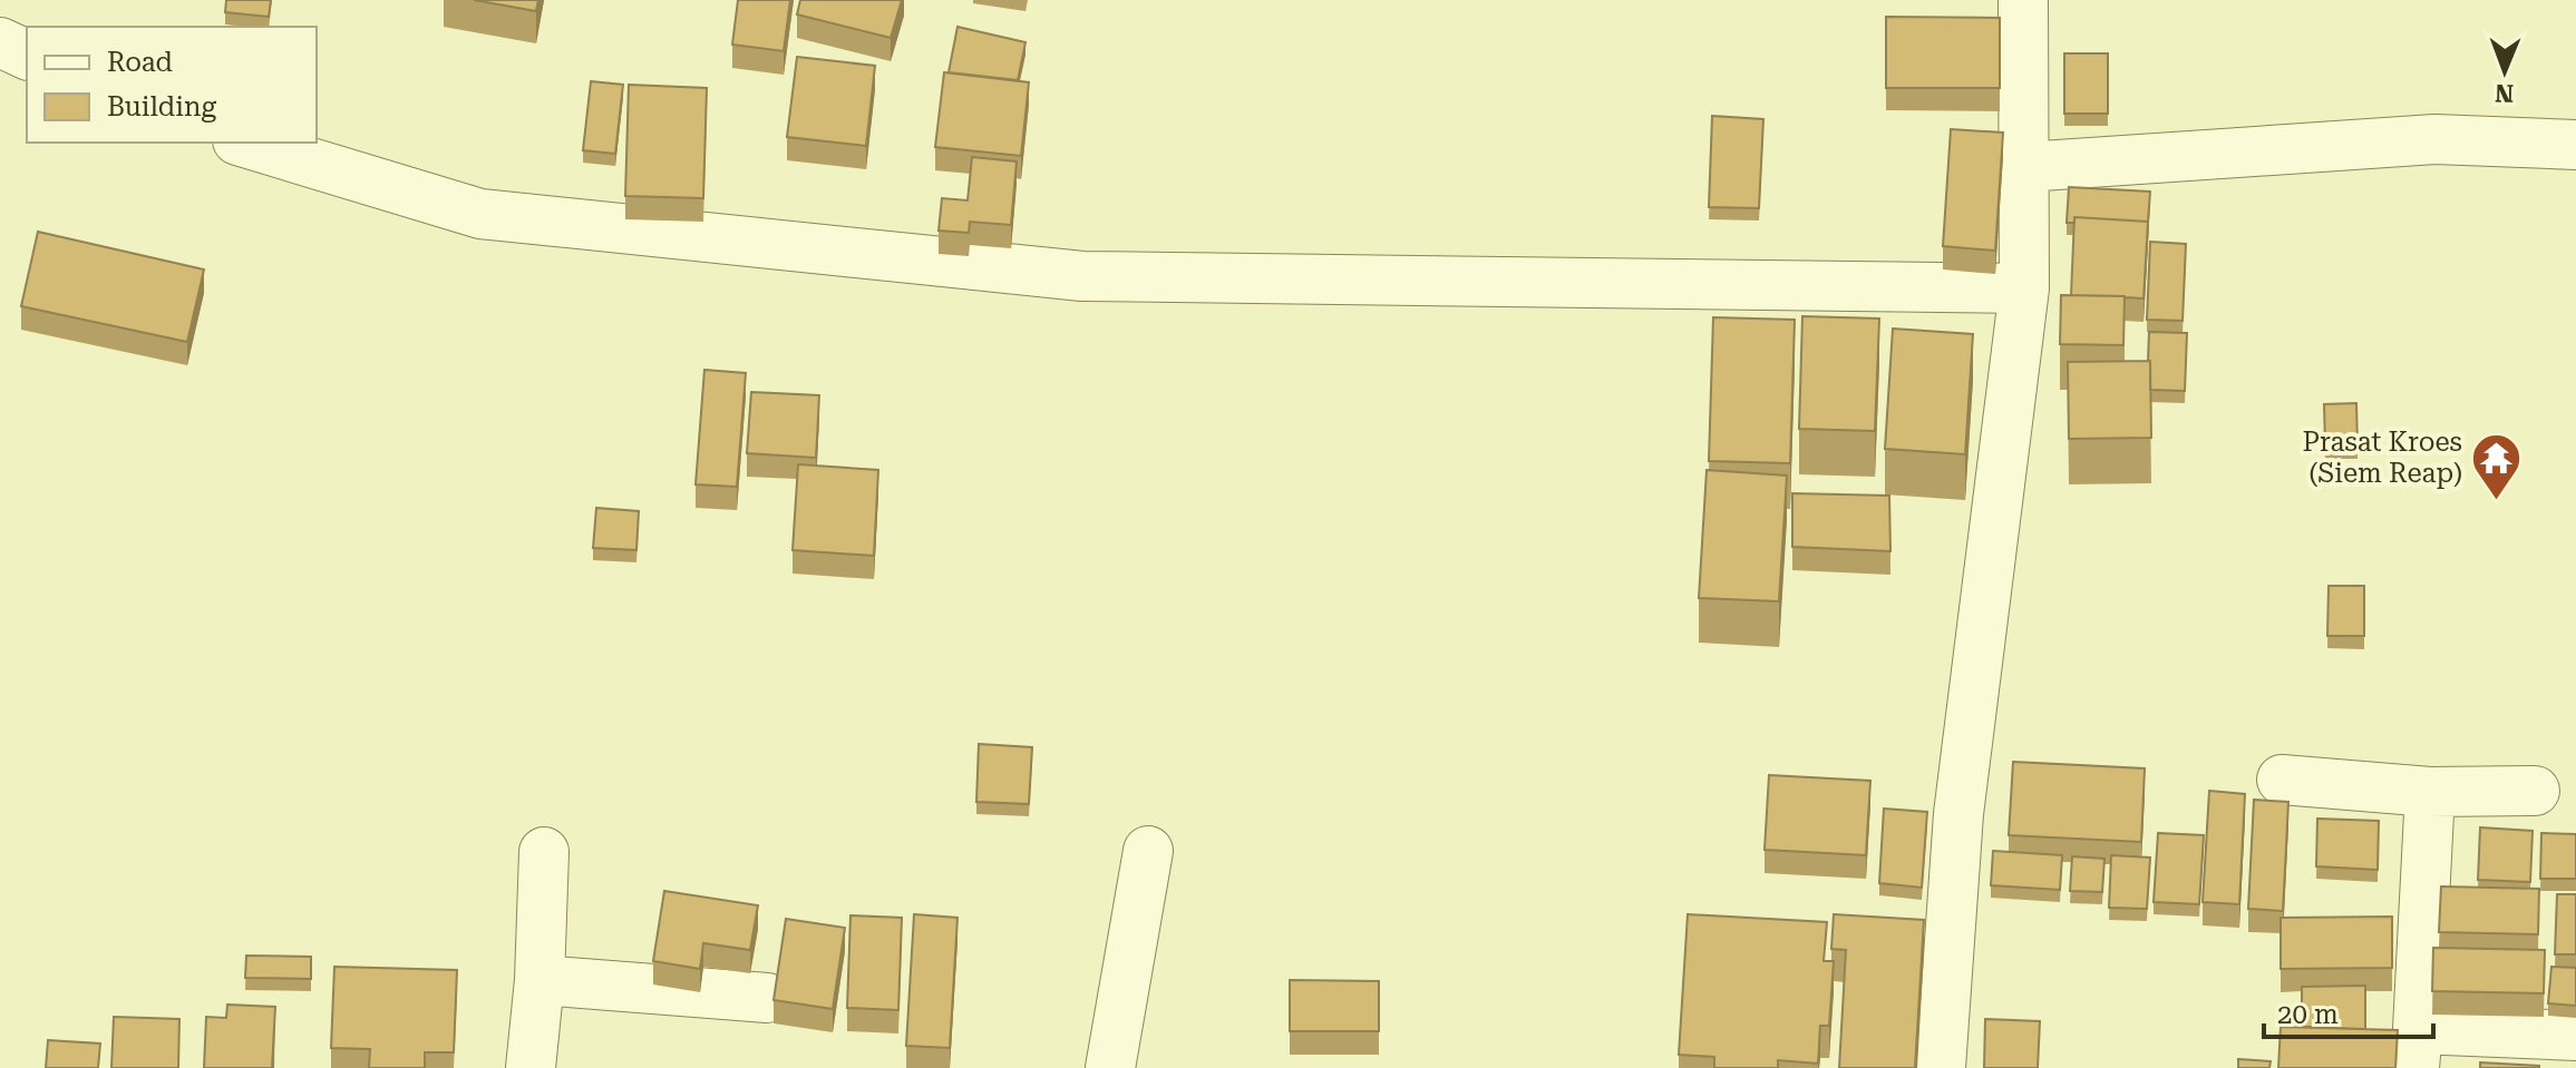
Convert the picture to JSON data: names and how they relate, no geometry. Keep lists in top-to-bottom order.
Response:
{
  "places": {
    "temple": ["Prasat Kroes (Siem Reap)"]
  },
  "legend": ["Road", "Building"],
  "scale_bar": "20 m",
  "north": "bottom"
}
